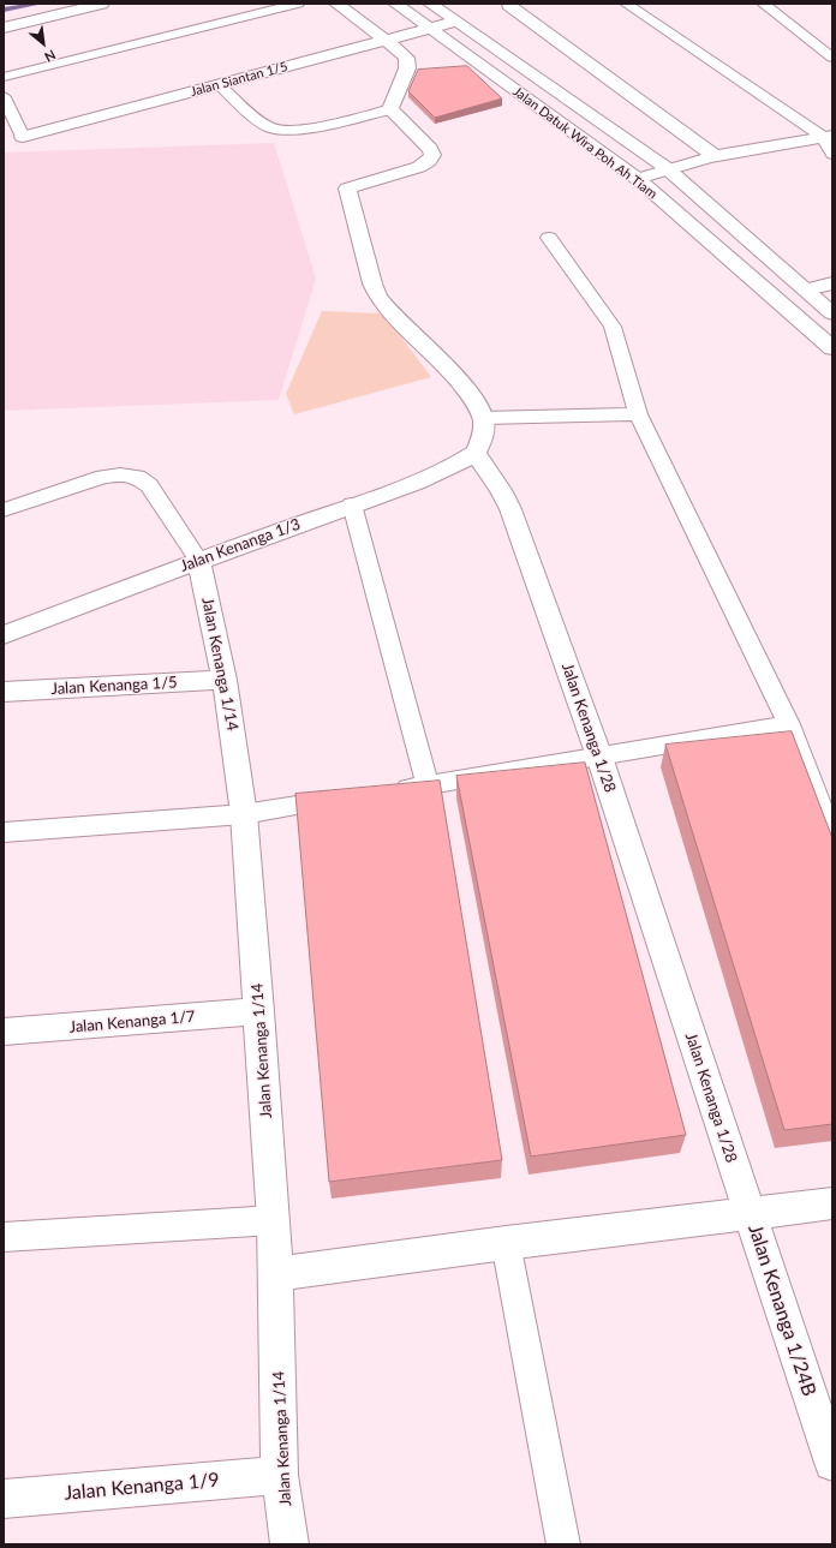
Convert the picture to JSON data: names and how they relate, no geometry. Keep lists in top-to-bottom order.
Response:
{
  "streets": {
    "street": [
      "Jalan Siantan 1/5",
      "Jalan Datuk Wira Poh Ah Tiam",
      "Jalan Kenanga 1/3",
      "Jalan Kenanga 1/14",
      "Jalan Kenanga 1/5",
      "Jalan Kenanga 1/28",
      "Jalan Kenanga 1/7",
      "Jalan Kenanga 1/24B",
      "Jalan Kenanga 1/9"
    ]
  },
  "crossings": [
    ["Jalan Siantan 1/5", "Jalan Datuk Wira Poh Ah Tiam"],
    ["Jalan Kenanga 1/3", "Jalan Kenanga 1/14"],
    ["Jalan Kenanga 1/3", "Jalan Kenanga 1/28"],
    ["Jalan Kenanga 1/14", "Jalan Kenanga 1/5"],
    ["Jalan Kenanga 1/14", "Jalan Kenanga 1/7"],
    ["Jalan Kenanga 1/14", "Jalan Kenanga 1/9"],
    ["Jalan Kenanga 1/28", "Jalan Kenanga 1/24B"]
  ],
  "north": "bottom right"
}
